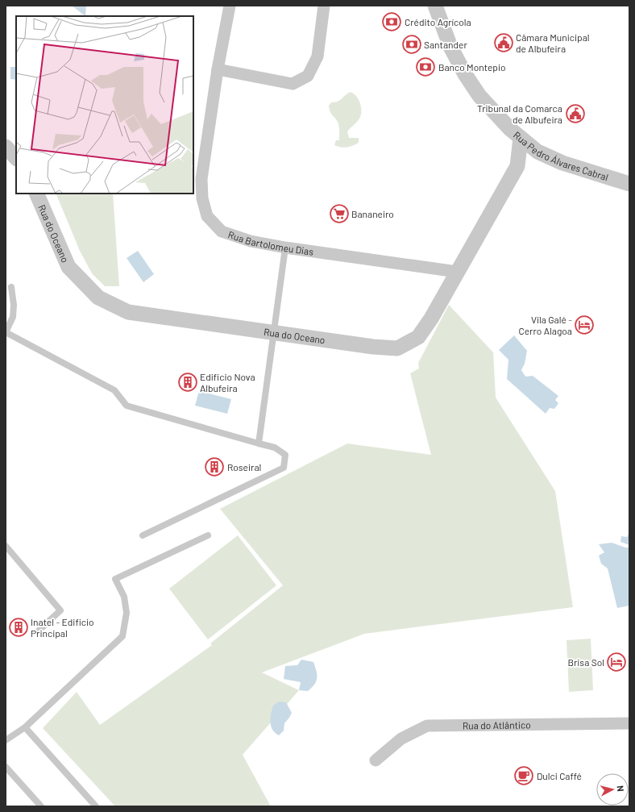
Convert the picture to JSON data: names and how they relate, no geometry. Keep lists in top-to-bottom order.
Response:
{
  "streets": {
    "street": [
      "Rua Pedro Álvares Cabral",
      "Rua do Oceano",
      "Rua Bartolomeu Dias",
      "Rua do Atlântico"
    ]
  },
  "crossings": [
    ["Rua do Oceano", "Rua Bartolomeu Dias"]
  ],
  "places": {
    "bank": ["Crédito Agrícola", "Santander", "Banco Montepio"],
    "public building": ["Câmara Municipal de Albufeira", "Tribunal da Comarca de Albufeira"],
    "supermarket": ["Bananeiro"],
    "hotel": ["Vila Galé - Cerro Alagoa", "Brisa Sol"],
    "building": ["Edificio Nova Albufeira", "Roseiral", "Inatel - Edificio Principal"],
    "cafe": ["Dulci Caffé"]
  },
  "north": "right"
}
